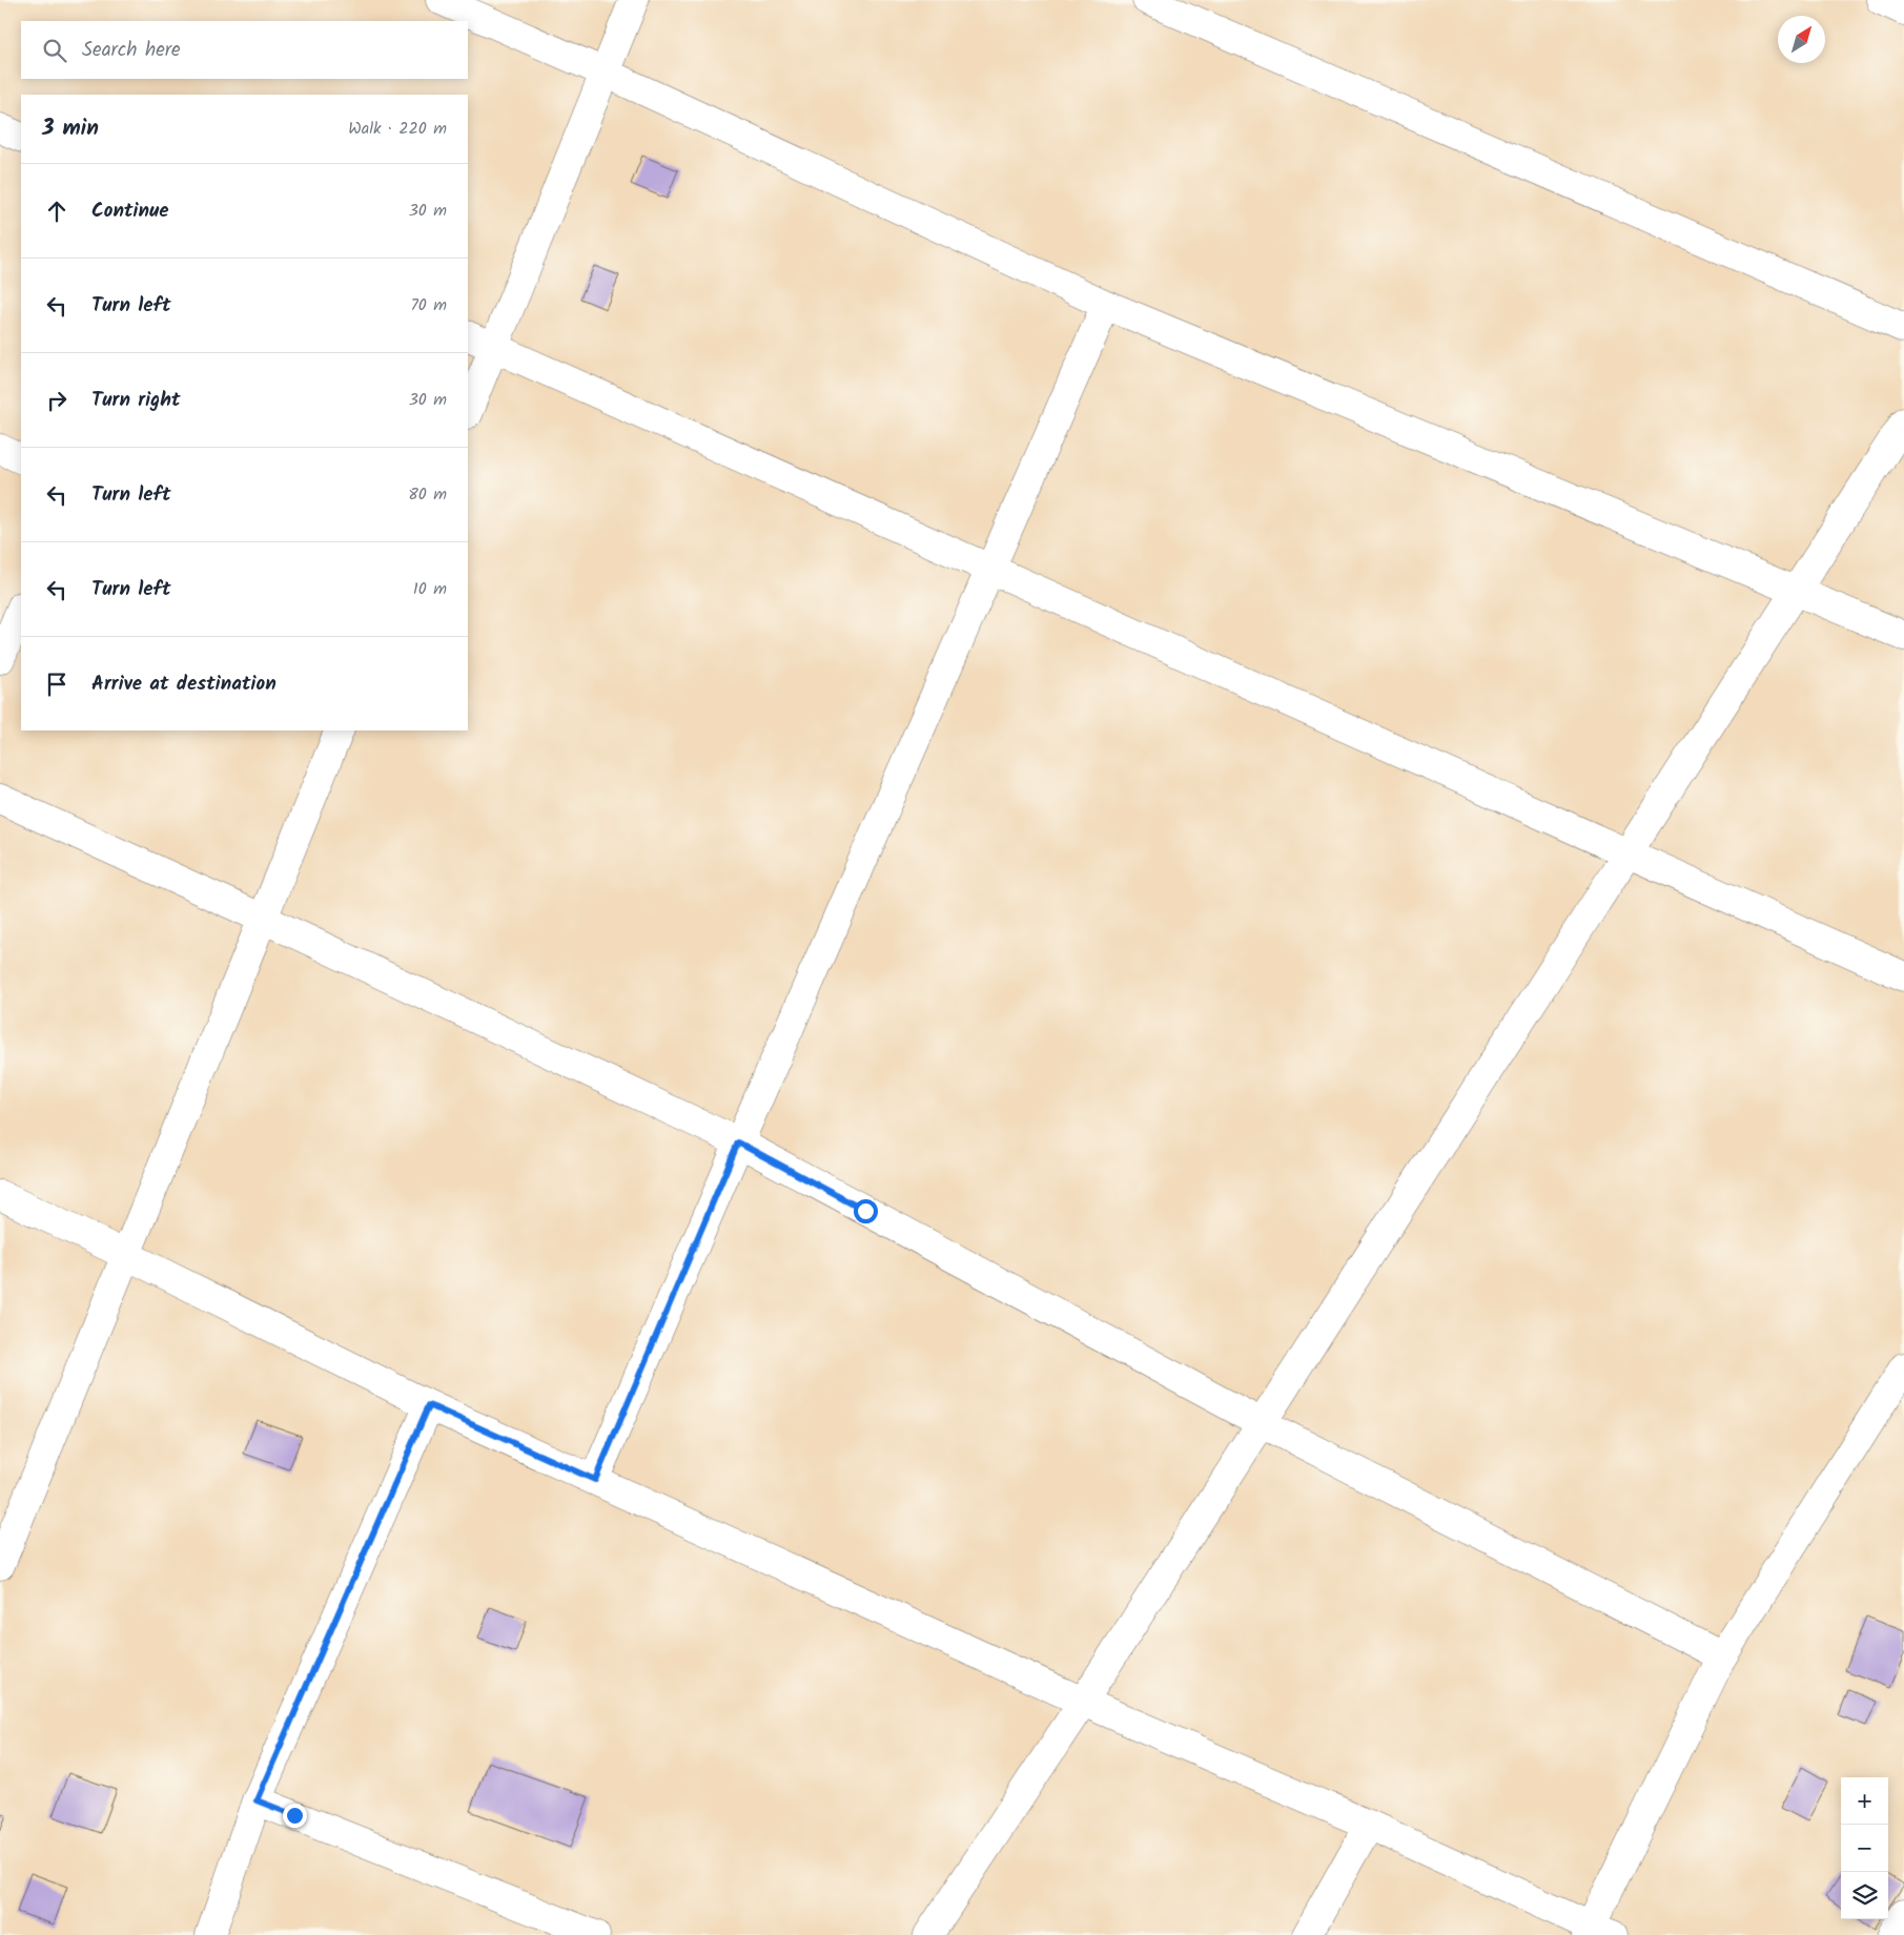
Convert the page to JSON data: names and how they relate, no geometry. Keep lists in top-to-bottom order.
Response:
{
  "north": "top right",
  "page": {
    "search": "Search here",
    "heading": ["3 min", "Walk · 220 m"],
    "list": [
      ["Continue", "30 m"],
      ["Turn left", "70 m"],
      ["Turn right", "30 m"],
      ["Turn left", "80 m"],
      ["Turn left", "10 m"],
      "Arrive at destination"
    ],
    "map_buttons": ["+", "−"]
  }
}
